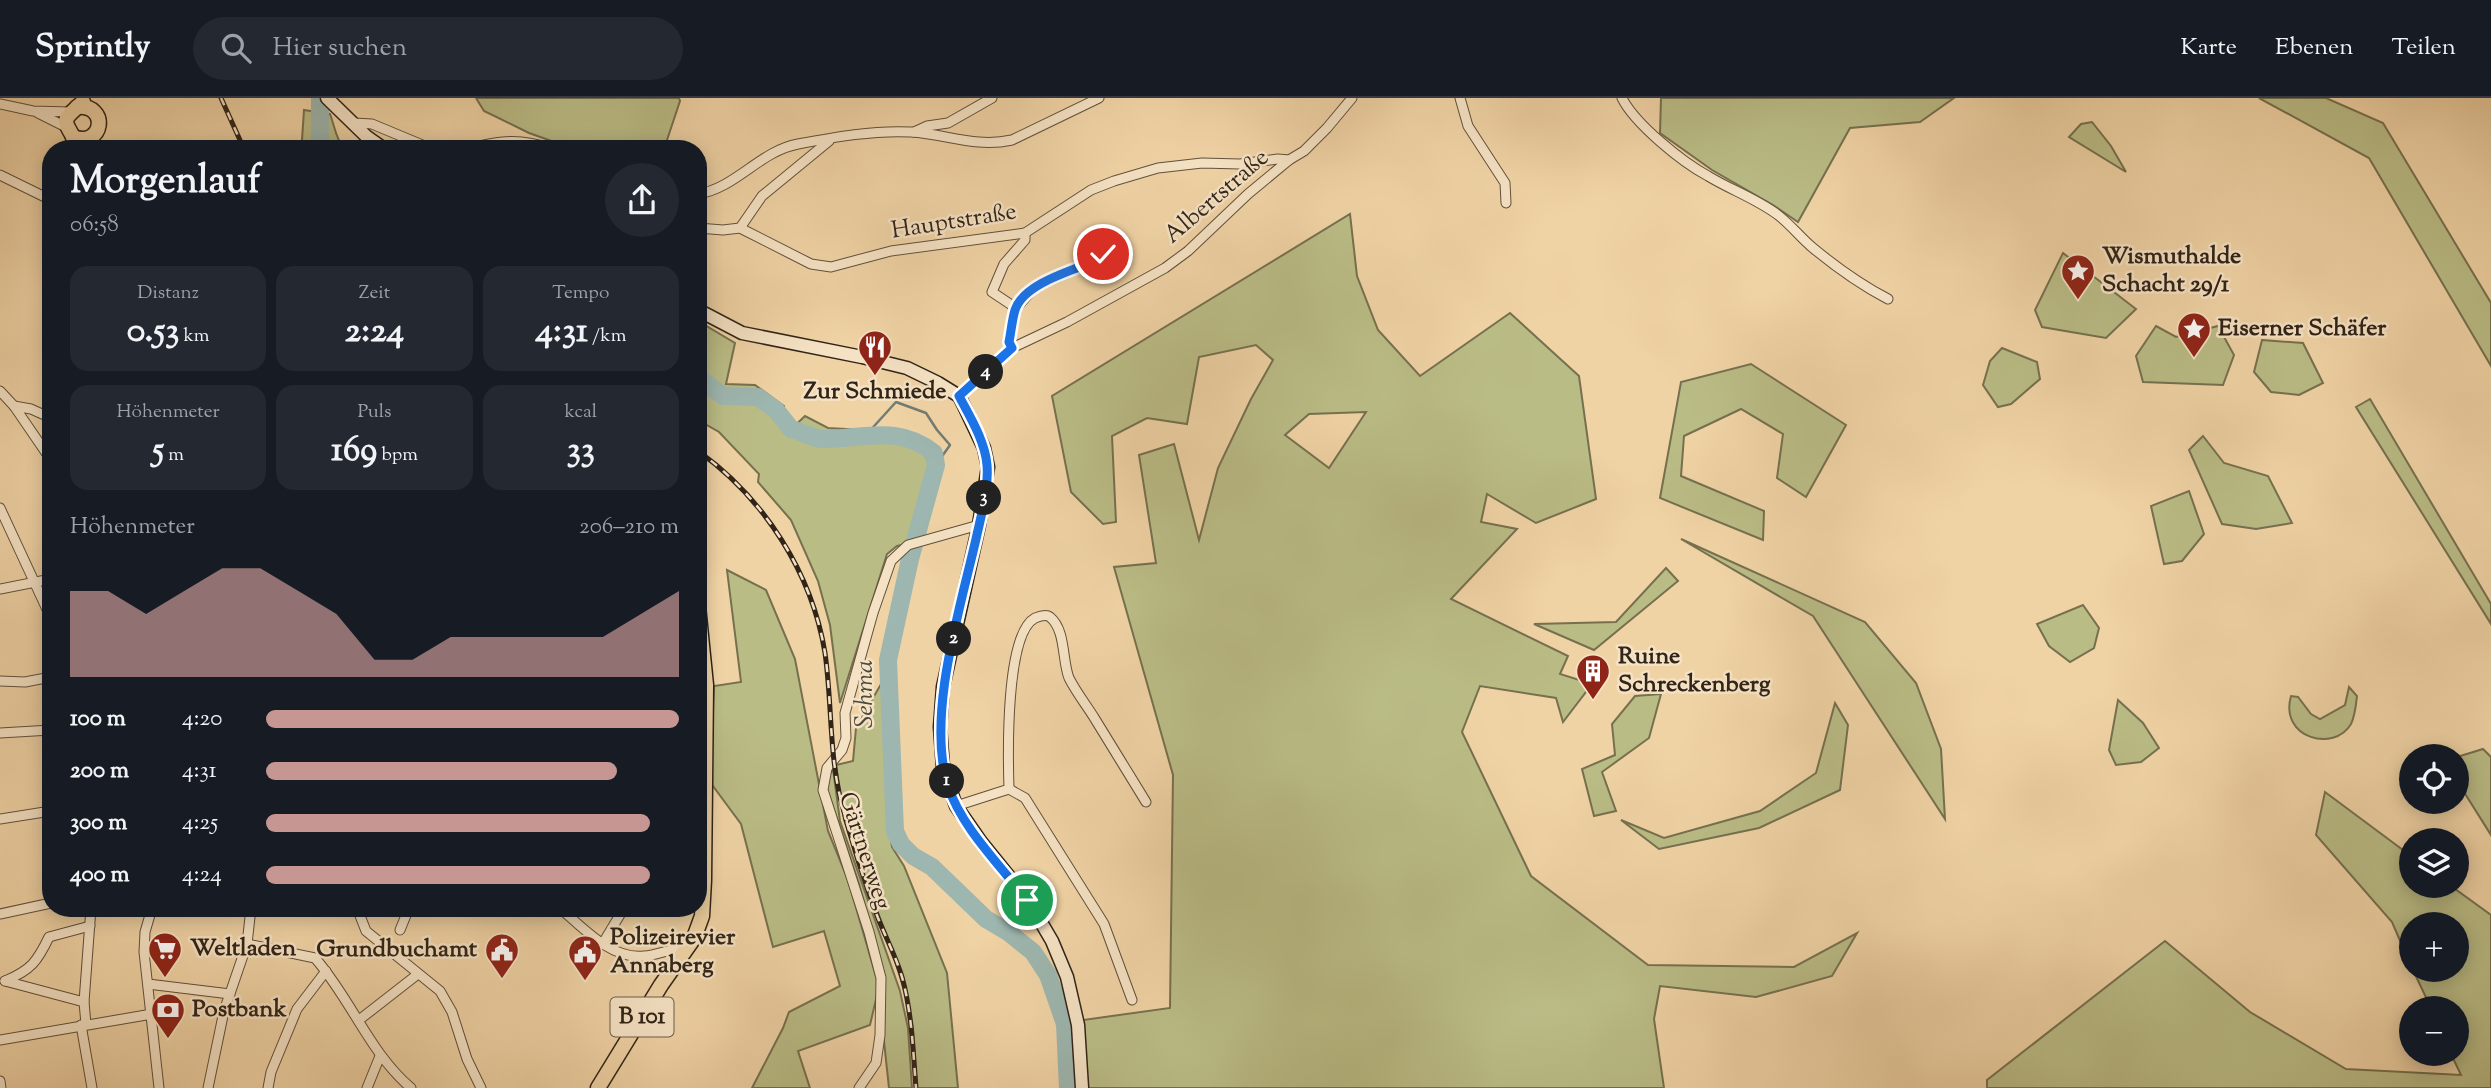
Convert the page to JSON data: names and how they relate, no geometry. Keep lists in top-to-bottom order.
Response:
{
  "streets": {
    "main road": ["B 101"],
    "street": ["Albertstraße", "Hauptstraße", "Gärtnerweg"]
  },
  "crossings": [
    ["Albertstraße", "Hauptstraße"]
  ],
  "water": ["Sehma"],
  "places": {
    "place": ["Wismuthalde Schacht 29/1", "Eiserner Schäfer"],
    "restaurant": ["Zur Schmiede"],
    "building": ["Ruine Schreckenberg"],
    "supermarket": ["Weltladen"],
    "public building": ["Grundbuchamt", "Polizeirevier Annaberg"],
    "bank": ["Postbank"]
  },
  "page": {
    "header": "Sprintly",
    "search": "Hier suchen",
    "nav": ["Karte", "Ebenen", "Teilen"],
    "heading": ["Morgenlauf", "06:58"],
    "stats": [
      ["Distanz", "0.53 km"],
      ["Zeit", "2:24"],
      ["Tempo", "4:31 /km"],
      ["Höhenmeter", "5 m"],
      ["Puls", "169 bpm"],
      ["kcal", "33"]
    ],
    "pins": [
      "4",
      "3",
      "2",
      "1"
    ],
    "chart": ["Höhenmeter", "206–210 m"],
    "list": [
      {
        "name": "100 m",
        "note": "4:20"
      },
      {
        "name": "200 m",
        "note": "4:31"
      },
      {
        "name": "300 m",
        "note": "4:25"
      },
      {
        "name": "400 m",
        "note": "4:24"
      }
    ],
    "map_buttons": ["+", "−"]
  }
}
